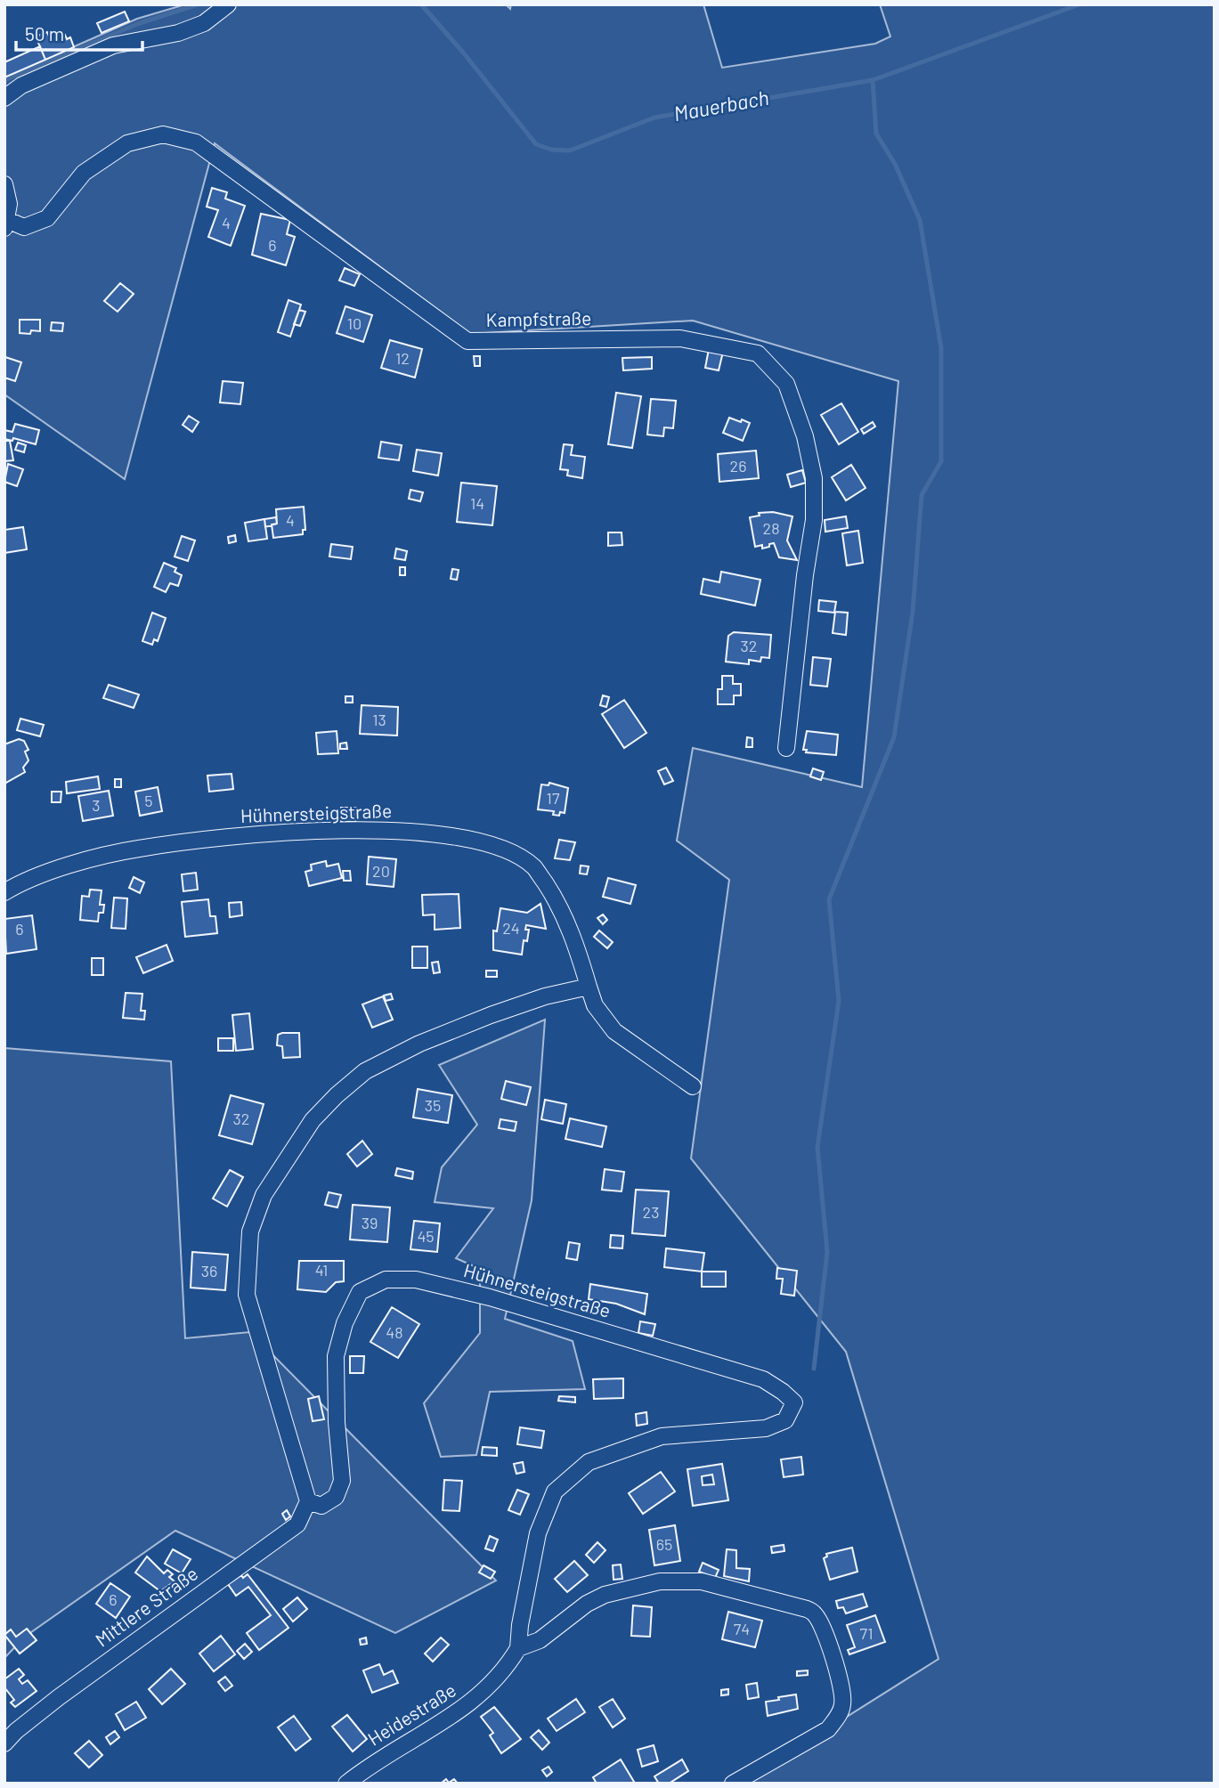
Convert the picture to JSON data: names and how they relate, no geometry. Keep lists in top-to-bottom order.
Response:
{
  "streets": {
    "street": [
      "Kampfstraße",
      "Hühnersteigstraße",
      "Mittlere Straße",
      "Heidestraße"
    ]
  },
  "crossings": [
    ["Hühnersteigstraße", "Mittlere Straße"],
    ["Hühnersteigstraße", "Heidestraße"]
  ],
  "water": ["Mauerbach"],
  "house_numbers": [
    "4",
    "6",
    "10",
    "12",
    "26",
    "14",
    "4",
    "28",
    "32",
    "13",
    "17",
    "5",
    "3",
    "20",
    "24",
    "6",
    "35",
    "32",
    "23",
    "39",
    "45",
    "41",
    "36",
    "48",
    "65",
    "6",
    "74",
    "71"
  ],
  "scale_bar": "50 m"
}
